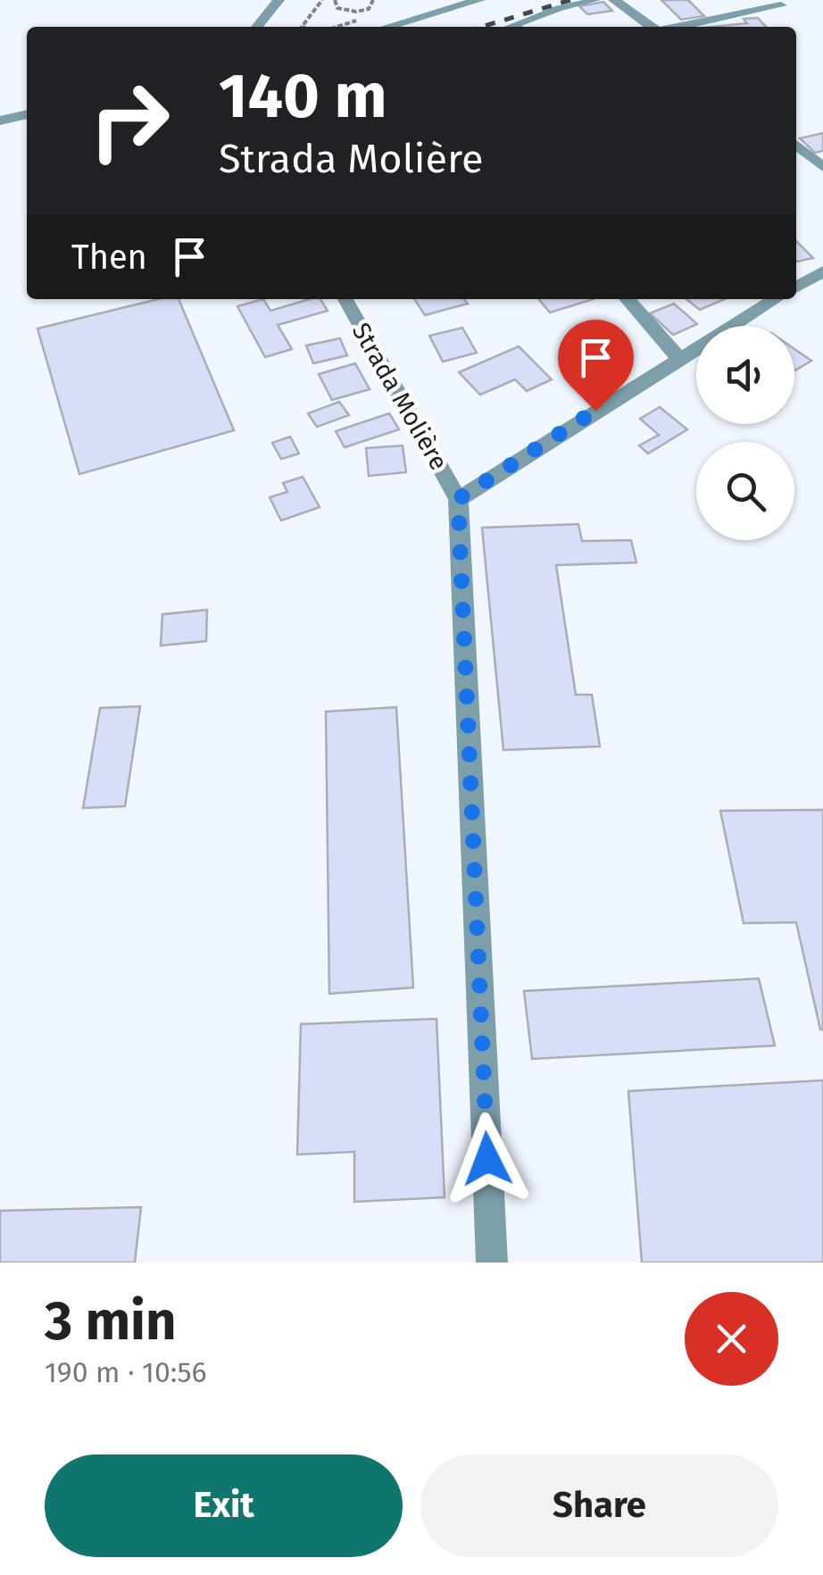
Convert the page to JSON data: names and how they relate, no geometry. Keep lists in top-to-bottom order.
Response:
{
  "streets": {
    "street": ["Strada Molière"]
  },
  "page": {
    "turn": ["140 m", "Strada Molière"],
    "then": "Then",
    "heading": ["3 min", "190 m · 10:56"],
    "buttons": ["Exit", "Share"]
  }
}
